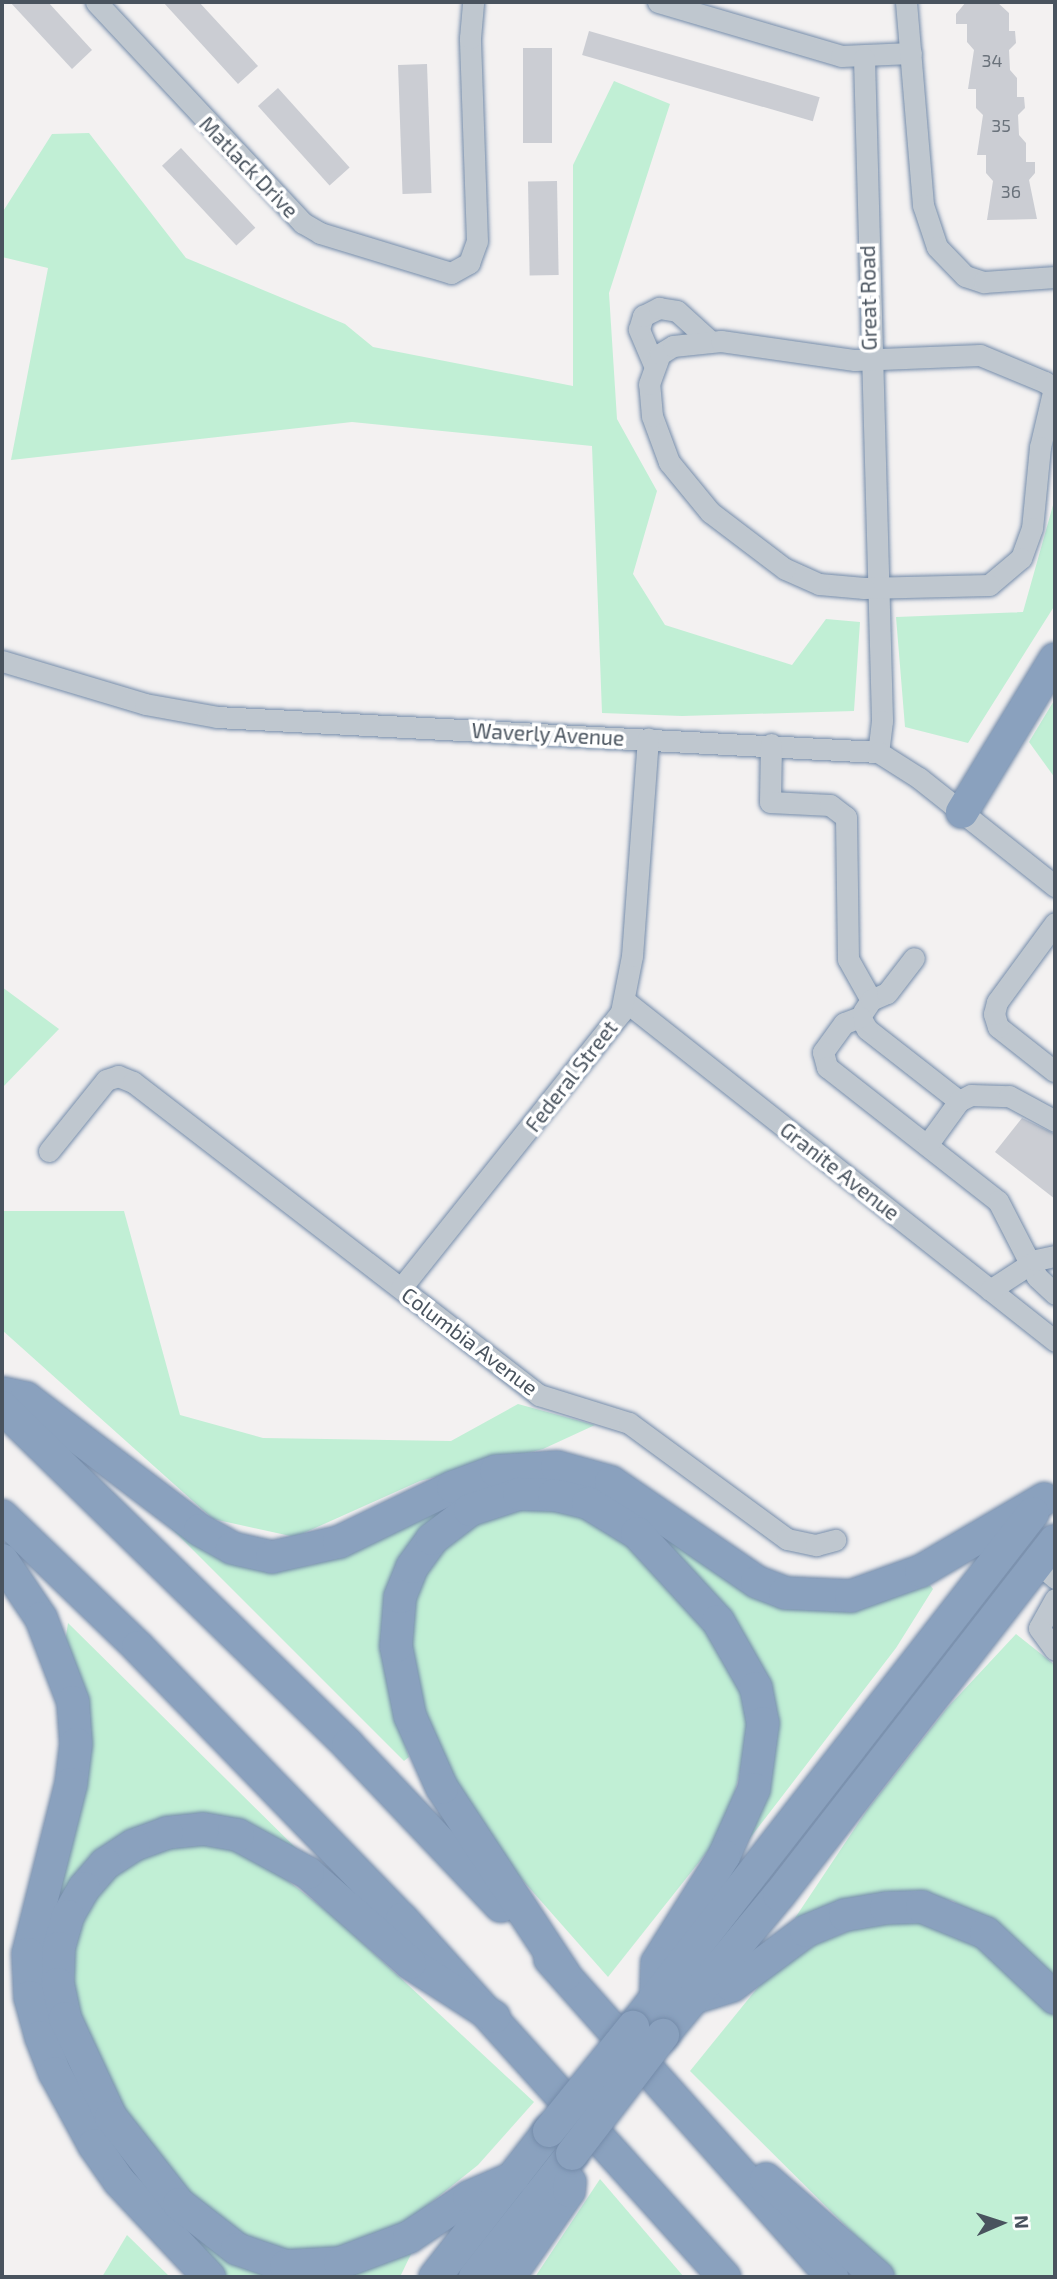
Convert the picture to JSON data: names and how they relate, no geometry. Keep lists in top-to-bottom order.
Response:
{
  "streets": {
    "street": [
      "Matlack Drive",
      "Great Road",
      "Waverly Avenue",
      "Federal Street",
      "Granite Avenue",
      "Columbia Avenue"
    ]
  },
  "crossings": [
    ["Great Road", "Waverly Avenue"],
    ["Waverly Avenue", "Federal Street"],
    ["Federal Street", "Granite Avenue"],
    ["Federal Street", "Columbia Avenue"]
  ],
  "house_numbers": ["34", "35", "36"],
  "north": "right"
}
